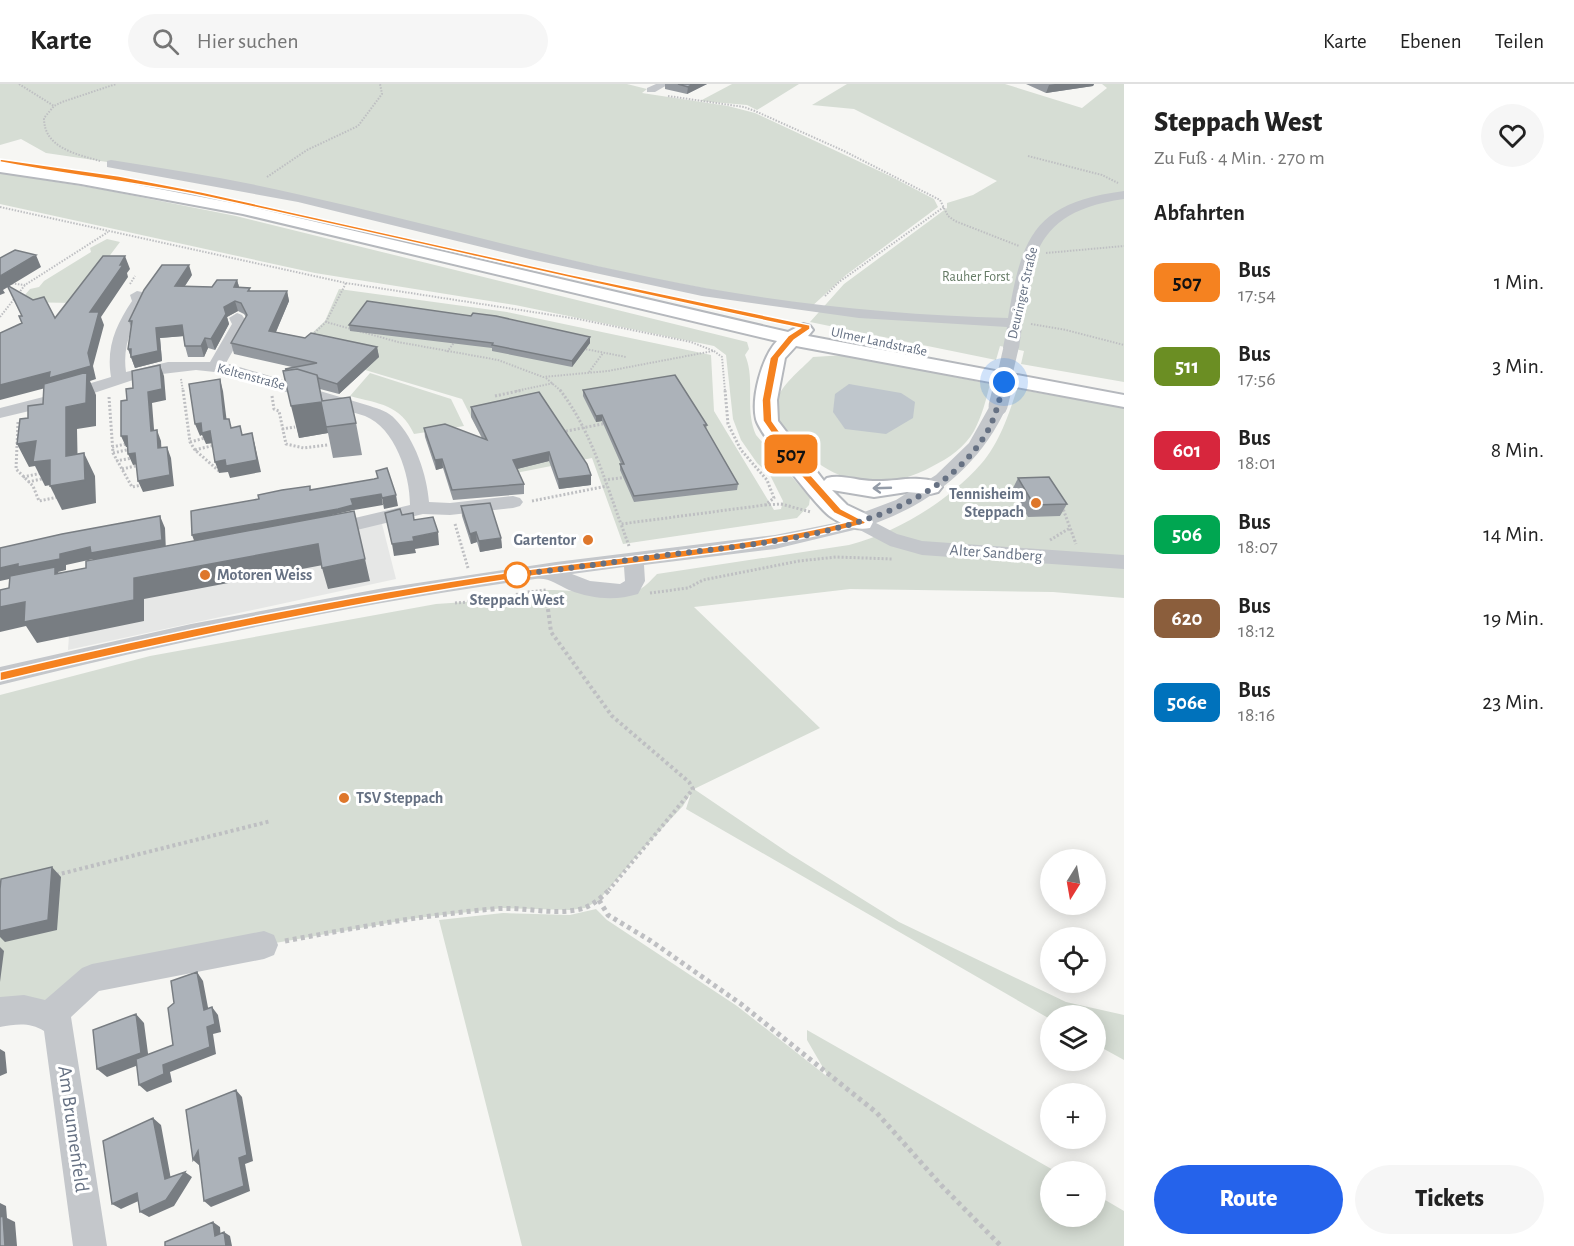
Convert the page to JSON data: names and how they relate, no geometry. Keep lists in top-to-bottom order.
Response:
{
  "streets": {
    "main road": ["Ulmer Landstraße"],
    "street": [
      "Deuringer Straße",
      "Keltenstraße",
      "Alter Sandberg",
      "Am Brunnenfeld"
    ]
  },
  "crossings": [
    ["Deuringer Straße", "Alter Sandberg"]
  ],
  "parks": ["Rauher Forst"],
  "places": [
    "Tennisheim Steppach",
    "Gartentor",
    "Motoren Weiss",
    "Steppach West",
    "TSV Steppach"
  ],
  "lines": ["bus line 507"],
  "north": "bottom",
  "page": {
    "header": "Karte",
    "search": "Hier suchen",
    "nav": ["Karte", "Ebenen", "Teilen"],
    "on_map": "507",
    "heading": [
      ["Steppach West", "Zu Fuß · 4 Min. · 270 m"],
      "Abfahrten"
    ],
    "list": [
      {
        "mark": "507",
        "name": "Bus",
        "note": "17:54",
        "value": "1 Min."
      },
      {
        "mark": "511",
        "name": "Bus",
        "note": "17:56",
        "value": "3 Min."
      },
      {
        "mark": "601",
        "name": "Bus",
        "note": "18:01",
        "value": "8 Min."
      },
      {
        "mark": "506",
        "name": "Bus",
        "note": "18:07",
        "value": "14 Min."
      },
      {
        "mark": "620",
        "name": "Bus",
        "note": "18:12",
        "value": "19 Min."
      },
      {
        "mark": "506e",
        "name": "Bus",
        "note": "18:16",
        "value": "23 Min."
      }
    ],
    "map_buttons": ["+", "−"],
    "buttons": ["Route", "Tickets"]
  }
}
